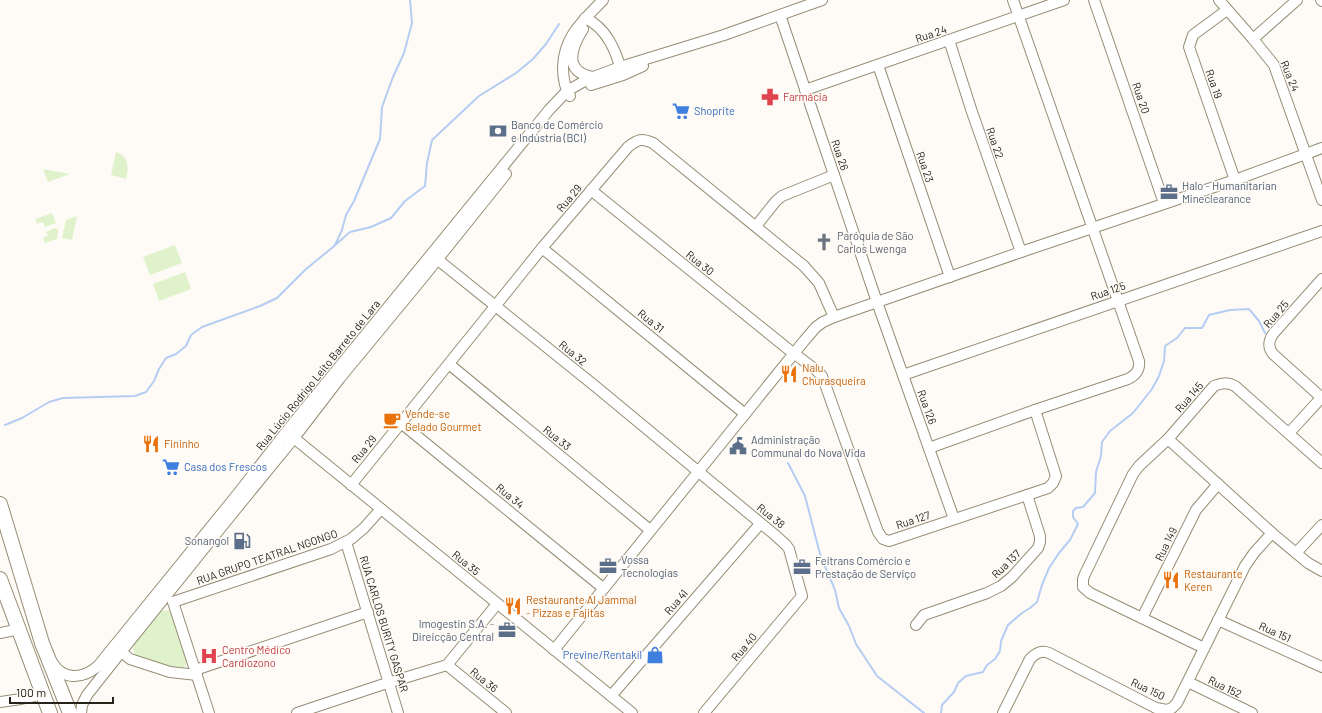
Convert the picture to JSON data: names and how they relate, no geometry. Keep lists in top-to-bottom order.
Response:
{
  "streets": {
    "street": [
      "Rua 24",
      "Rua 19",
      "Rua 20",
      "Rua 22",
      "Rua 26",
      "Rua 23",
      "Rua 29",
      "Rua 30",
      "Rua 125",
      "Rua 25",
      "Rua 31",
      "Rua 32",
      "Rua Lúcio Rodrigo Leito Barreto de Lara",
      "Rua 145",
      "Rua 126",
      "Rua 33",
      "Rua 34",
      "Rua 38",
      "Rua 127",
      "Rua 149",
      "RUA GRUPO TEATRAL NGONGO",
      "Rua 35",
      "Rua 137",
      "Rua 41",
      "RUA CARLOS BURITY GASPAR",
      "Rua 151",
      "Rua 40",
      "Rua 36",
      "Rua 152",
      "Rua 150"
    ]
  },
  "crossings": [
    ["Rua 24", "Rua 19"],
    ["Rua 24", "Rua 22"],
    ["Rua 24", "Rua 26"],
    ["Rua 24", "Rua 23"],
    ["Rua 26", "Rua 126"],
    ["Rua 29", "Rua 30"],
    ["Rua 29", "Rua 31"],
    ["Rua 29", "Rua 32"],
    ["Rua 29", "Rua 33"],
    ["Rua 29", "Rua 34"],
    ["Rua 29", "Rua 35"],
    ["Rua 30", "Rua 127"],
    ["Rua 125", "Rua 126"],
    ["Rua 32", "Rua Lúcio Rodrigo Leito Barreto de Lara"],
    ["Rua 32", "Rua 38"],
    ["Rua Lúcio Rodrigo Leito Barreto de Lara", "RUA GRUPO TEATRAL NGONGO"],
    ["Rua Lúcio Rodrigo Leito Barreto de Lara", "Rua 35"],
    ["Rua 145", "Rua 149"],
    ["Rua 145", "Rua 150"],
    ["Rua 126", "Rua 127"],
    ["Rua 38", "Rua 41"],
    ["Rua 38", "Rua 40"],
    ["Rua 127", "Rua 137"],
    ["RUA GRUPO TEATRAL NGONGO", "Rua 35"],
    ["RUA GRUPO TEATRAL NGONGO", "RUA CARLOS BURITY GASPAR"],
    ["Rua 35", "Rua 41"],
    ["Rua 151", "Rua 150"],
    ["Rua 152", "Rua 150"]
  ],
  "places": {
    "pharmacy": ["Farmácia"],
    "supermarket": ["Shoprite", "Casa dos Frescos"],
    "bank": ["Banco de Comércio e Indústria (BCI)"],
    "office": [
      "Halo - Humanitarian Mineclearance",
      "Vossa Tecnologias",
      "Feitrans Comércio e Prestação de Serviço",
      "Imogestin S.A. - Direicção Central"
    ],
    "church": ["Paróquia de São Carlos Lwenga"],
    "restaurant": [
      "Nalu Churasqueira",
      "Fininho",
      "Restaurante Keren",
      "Restaurante Al Jammal - Pizzas e Fajitas"
    ],
    "cafe": ["Vende-se Gelado Gourmet"],
    "public building": ["Administração Communal do Nova Vida"],
    "fuel station": ["Sonangol"],
    "shop": ["Previne/Rentakil"],
    "hospital": ["Centro Médico Cardiozono"]
  },
  "scale_bar": "100 m"
}
